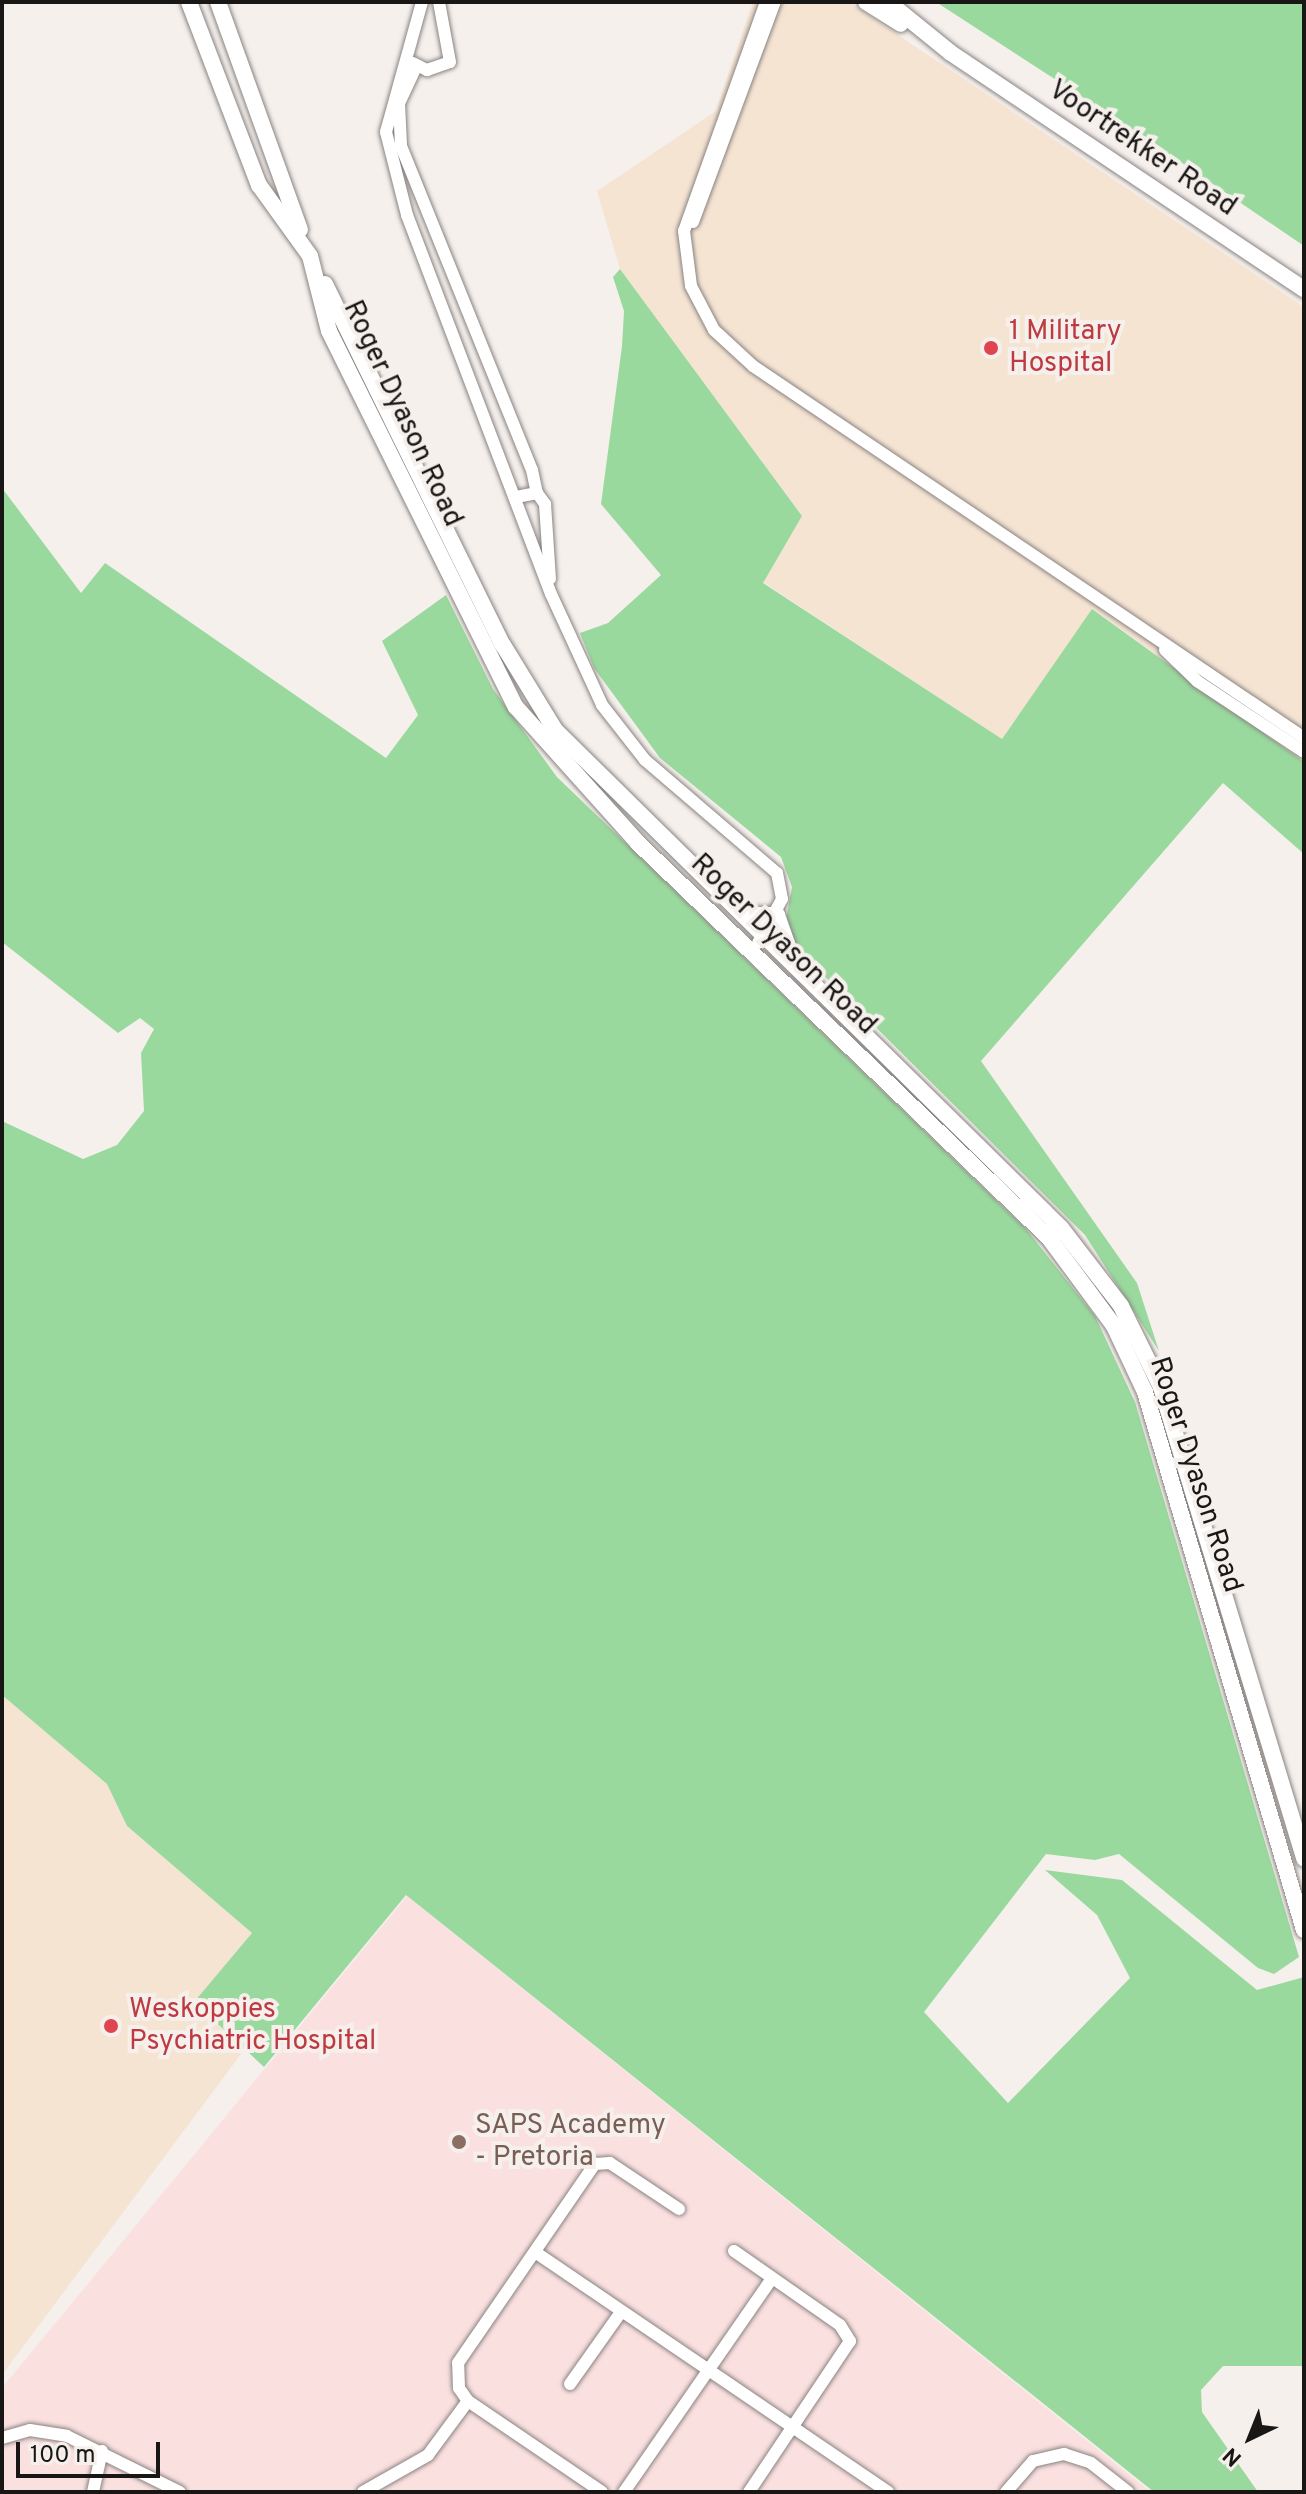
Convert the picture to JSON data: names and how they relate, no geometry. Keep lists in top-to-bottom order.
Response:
{
  "streets": {
    "main road": ["Voortrekker Road", "Roger Dyason Road"]
  },
  "places": ["1 Military Hospital", "Weskoppies Psychiatric Hospital", "SAPS Academy - Pretoria"],
  "scale_bar": "100 m",
  "north": "bottom left"
}
